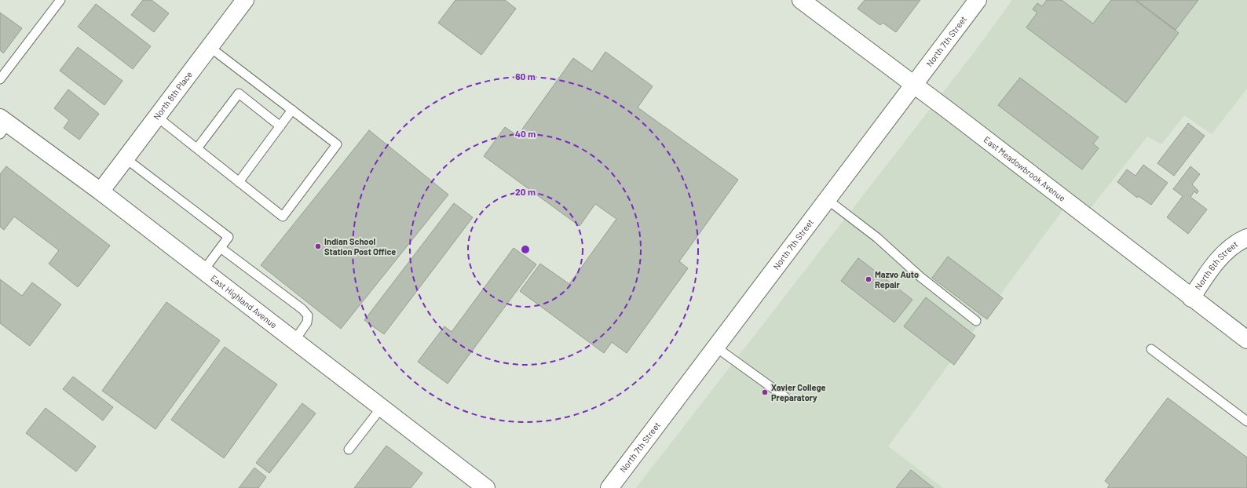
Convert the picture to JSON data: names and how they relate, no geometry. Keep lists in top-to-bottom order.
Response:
{
  "streets": {
    "street": [
      "North 7th Street",
      "North 8th Place",
      "East Meadowbrook Avenue",
      "North 6th Street",
      "East Highland Avenue"
    ]
  },
  "crossings": [
    ["North 7th Street", "East Meadowbrook Avenue"],
    ["North 8th Place", "East Highland Avenue"],
    ["East Meadowbrook Avenue", "North 6th Street"]
  ],
  "places": ["Indian School Station Post Office", "Mazvo Auto Repair", "Xavier College Preparatory"],
  "rings": ["60 m", "40 m", "20 m"]
}
